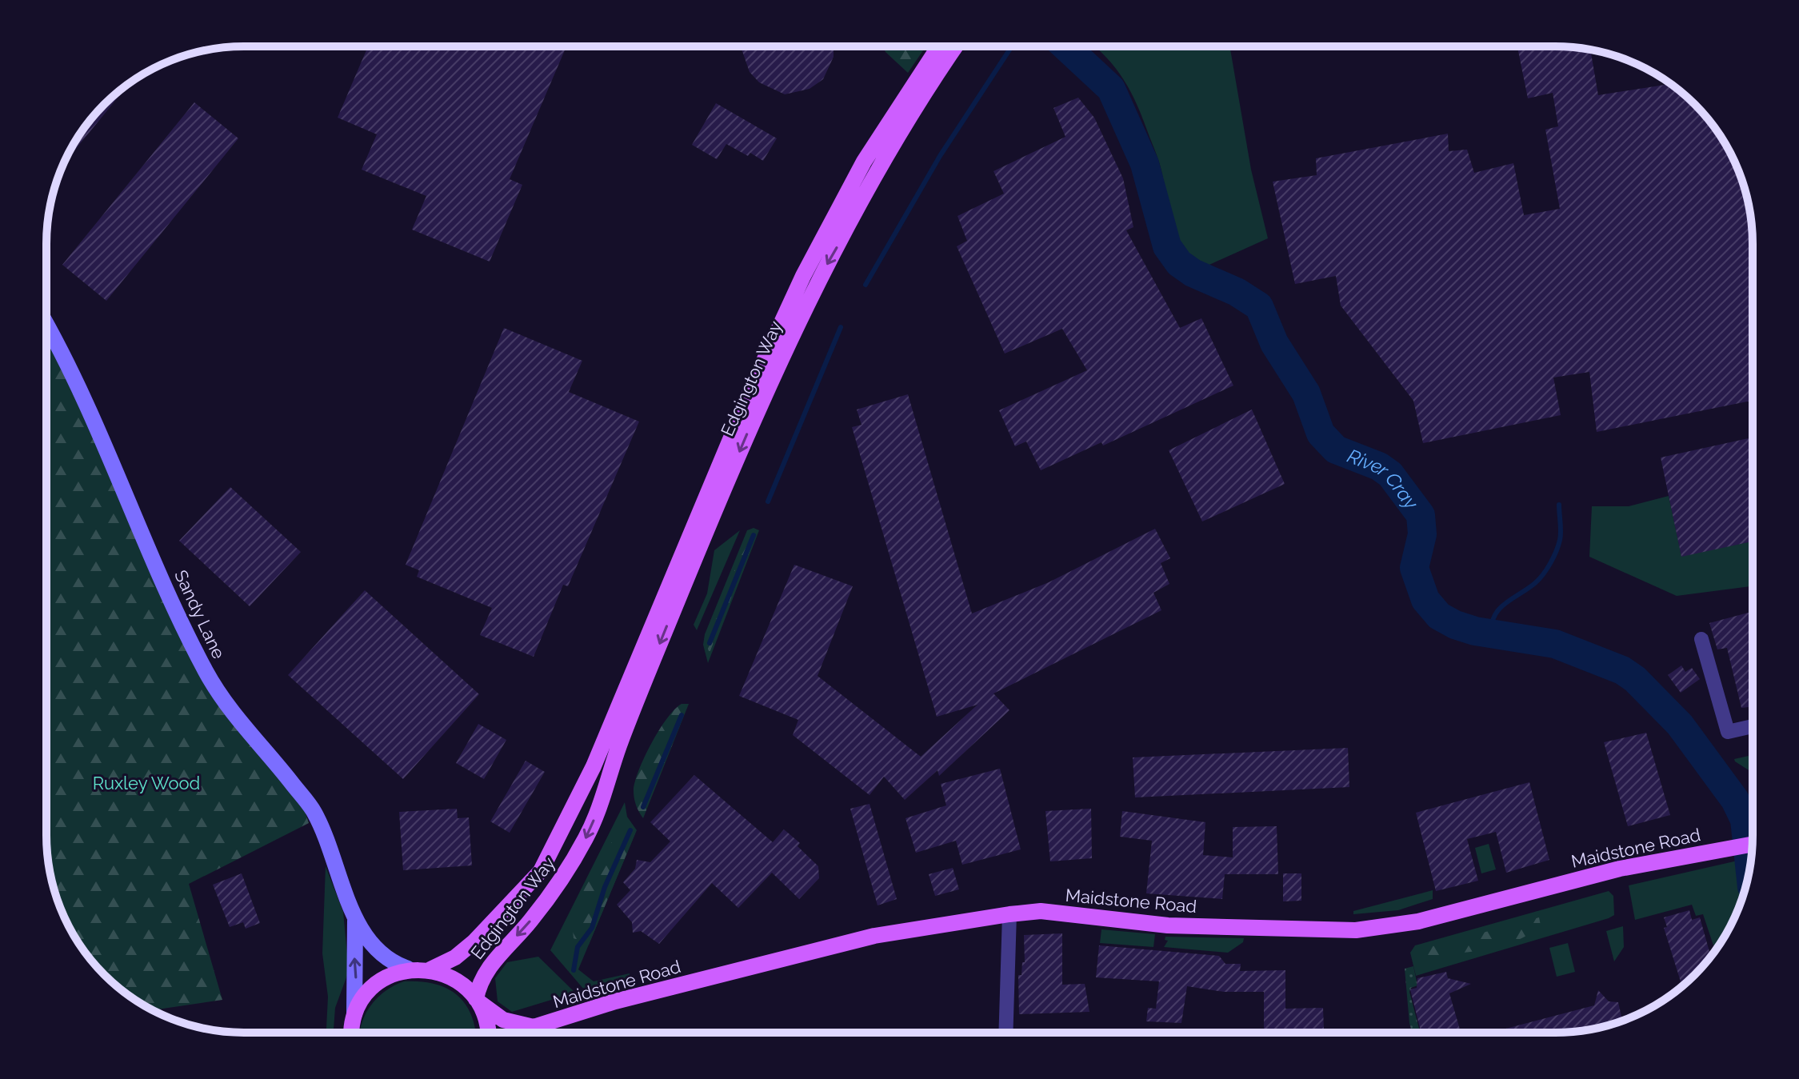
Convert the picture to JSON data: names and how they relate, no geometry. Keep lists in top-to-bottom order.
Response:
{
  "streets": {
    "main road": ["Edgington Way", "Maidstone Road"],
    "street": ["Sandy Lane"]
  },
  "water": ["River Cray"],
  "parks": ["Ruxley Wood"]
}
